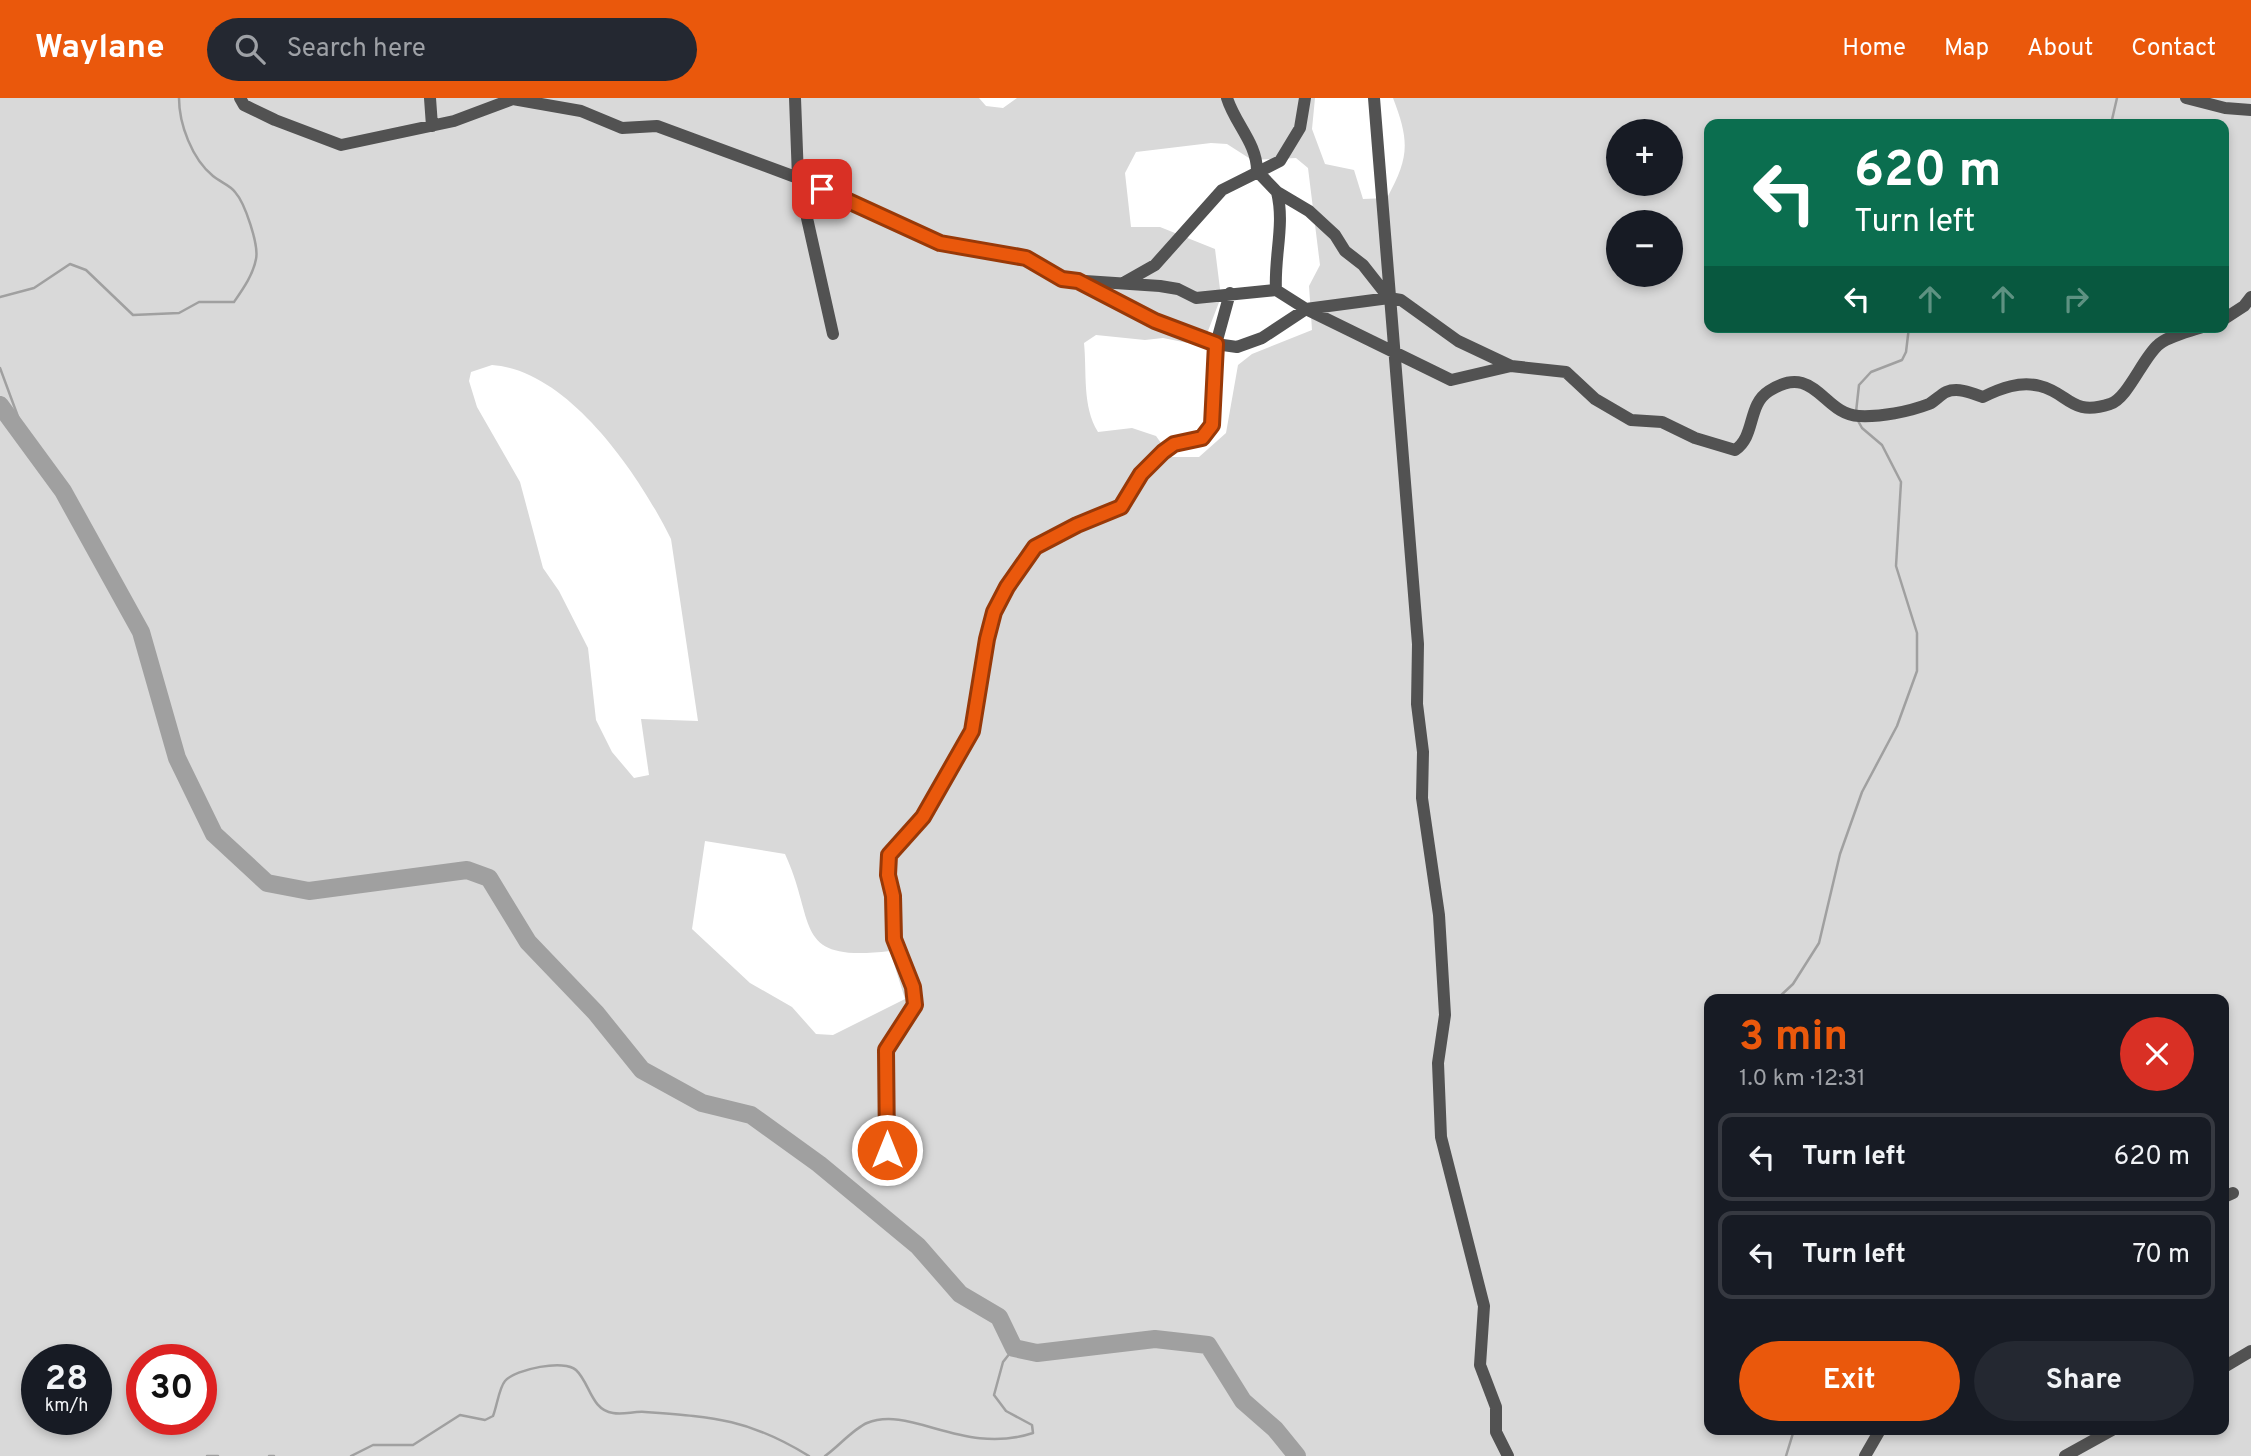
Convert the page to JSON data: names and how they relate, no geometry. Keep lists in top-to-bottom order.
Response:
{
  "page": {
    "header": "Waylane",
    "search": "Search here",
    "nav": [
      "Home",
      "Map",
      "About",
      "Contact"
    ],
    "map_buttons": ["+", "−"],
    "turn": ["620 m", "Turn left"],
    "heading": ["3 min", "1.0 km · 12:31"],
    "list": [
      {
        "name": "Turn left",
        "value": "620 m"
      },
      {
        "name": "Turn left",
        "value": "70 m"
      }
    ],
    "buttons": ["Exit", "Share"],
    "speed": "28 km/h",
    "limit": "30"
  }
}
